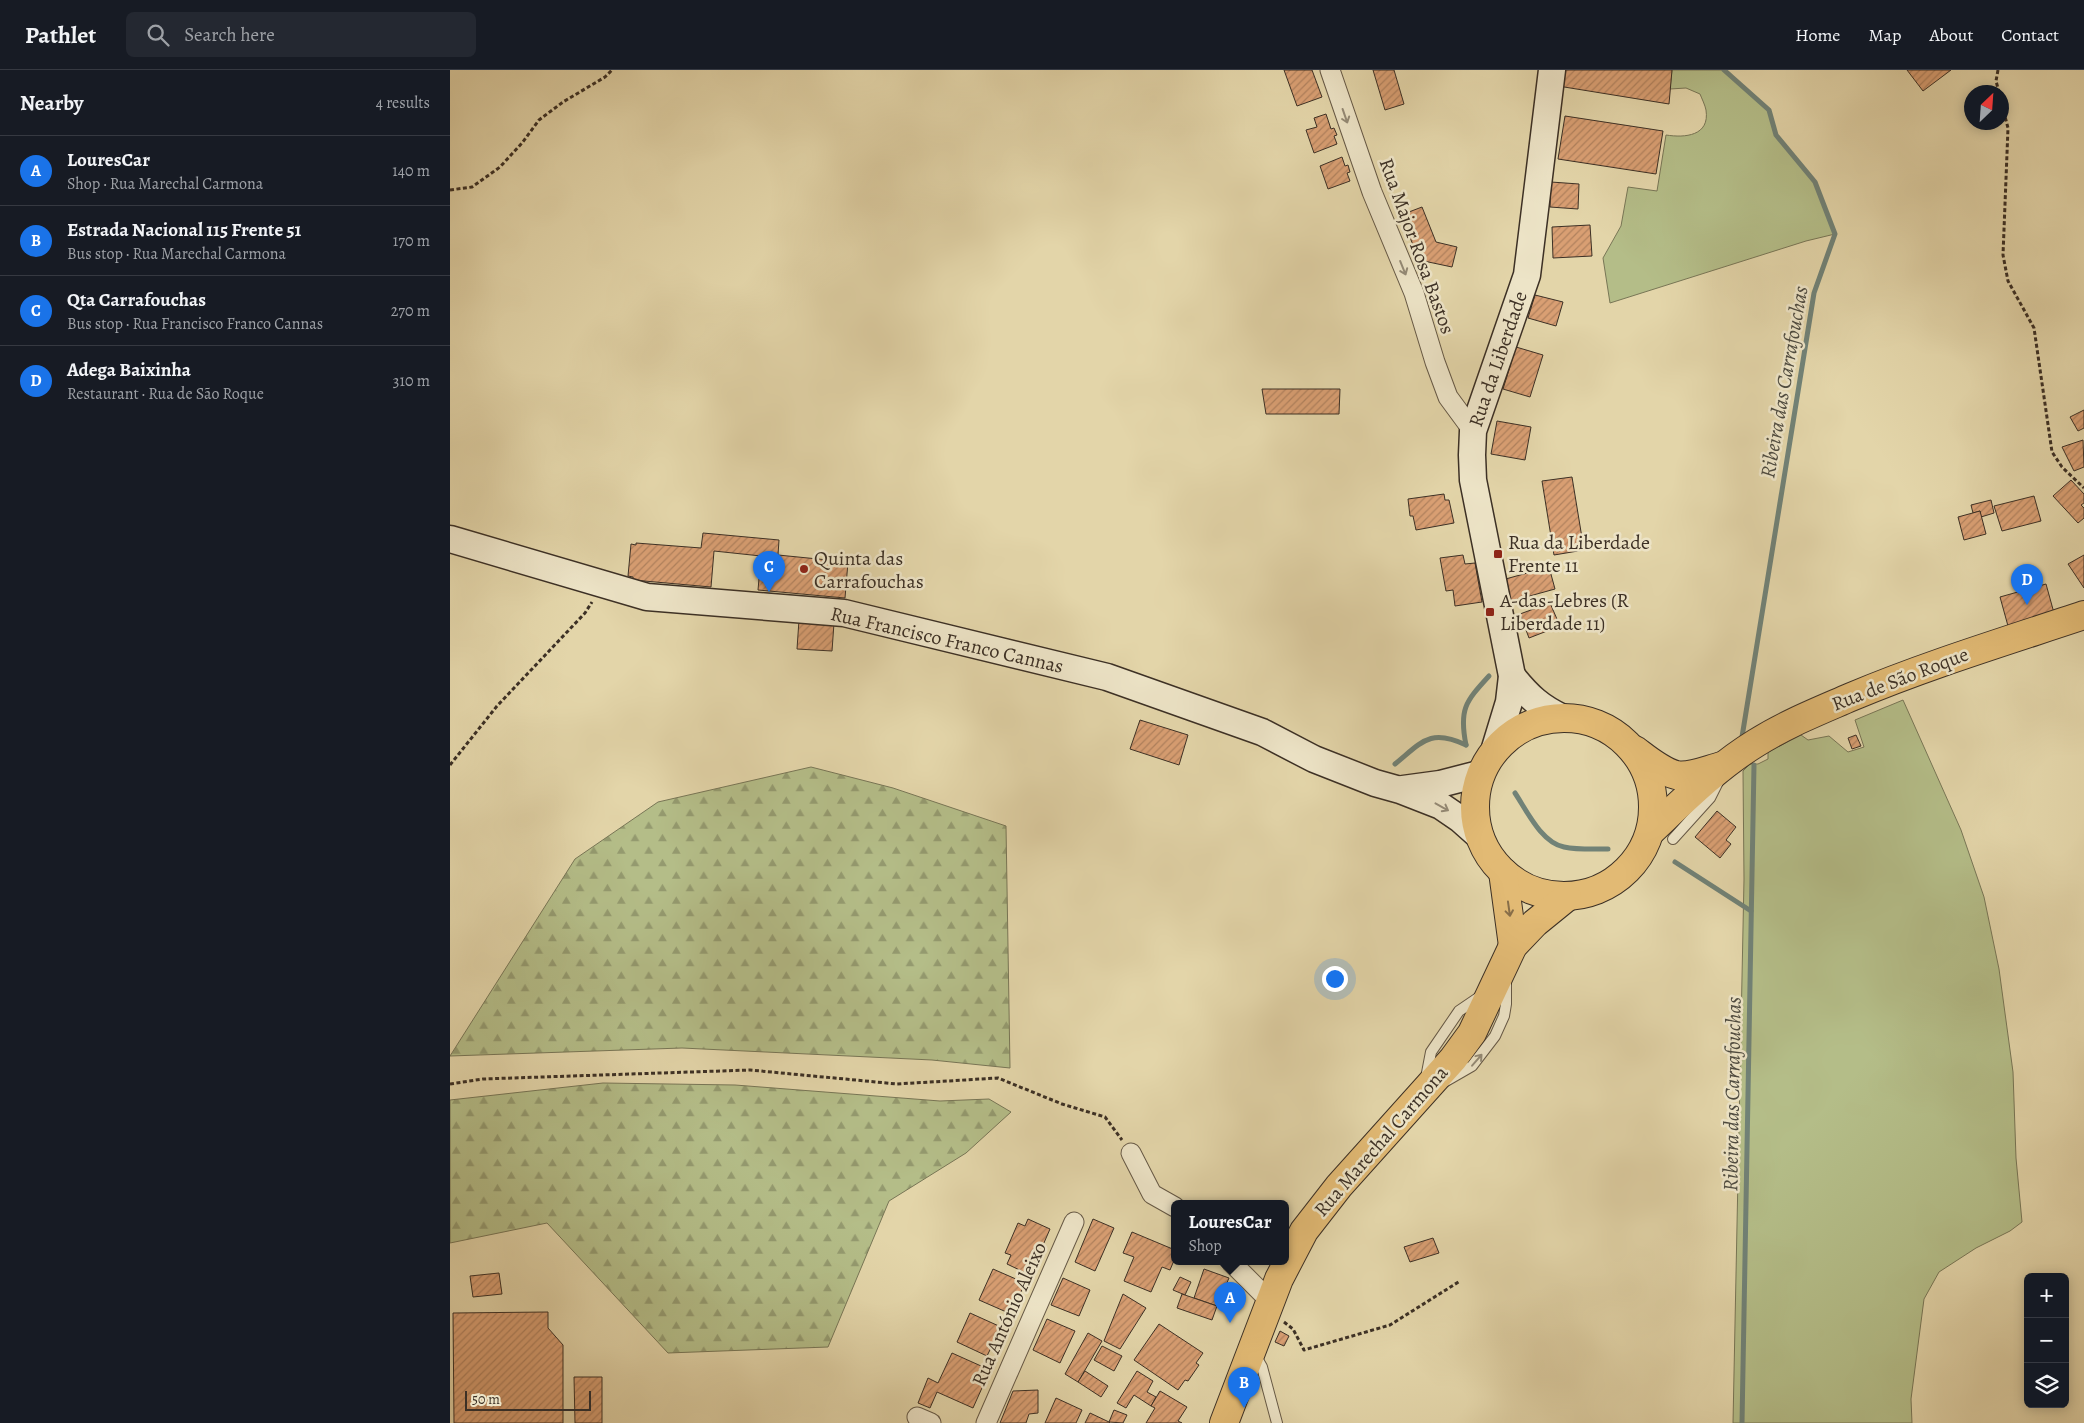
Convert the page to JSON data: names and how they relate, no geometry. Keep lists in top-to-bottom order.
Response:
{
  "streets": {
    "main road": ["Rua de São Roque", "Rua Marechal Carmona"],
    "street": [
      "Rua Major Rosa Bastos",
      "Rua da Liberdade",
      "Rua Francisco Franco Cannas",
      "Rua António Aleixo"
    ]
  },
  "crossings": [
    ["Rua Major Rosa Bastos", "Rua da Liberdade"],
    ["Rua da Liberdade", "Rua de São Roque"],
    ["Rua Francisco Franco Cannas", "Rua de São Roque"]
  ],
  "one_way": ["Rua Major Rosa Bastos"],
  "water": ["Ribeira das Carrafouchas"],
  "places": {
    "transit": ["Rua da Liberdade Frente 11", "A-das-Lebres (R Liberdade 11)"],
    "other": ["Quinta das Carrafouchas"]
  },
  "scale_bar": "50 m",
  "north": "top right",
  "page": {
    "header": "Pathlet",
    "search": "Search here",
    "nav": [
      "Home",
      "Map",
      "About",
      "Contact"
    ],
    "heading": ["Nearby", "4 results"],
    "list": [
      {
        "mark": "A",
        "name": "LouresCar",
        "note": "Shop · Rua Marechal Carmona",
        "value": "140 m"
      },
      {
        "mark": "B",
        "name": "Estrada Nacional 115 Frente 51",
        "note": "Bus stop · Rua Marechal Carmona",
        "value": "170 m"
      },
      {
        "mark": "C",
        "name": "Qta Carrafouchas",
        "note": "Bus stop · Rua Francisco Franco Cannas",
        "value": "270 m"
      },
      {
        "mark": "D",
        "name": "Adega Baixinha",
        "note": "Restaurant · Rua de São Roque",
        "value": "310 m"
      }
    ],
    "pins": [
      "C",
      "D",
      "A",
      "B"
    ],
    "popup": ["LouresCar", "Shop"],
    "map_buttons": ["+", "−"],
    "scale": "50 m"
  }
}
